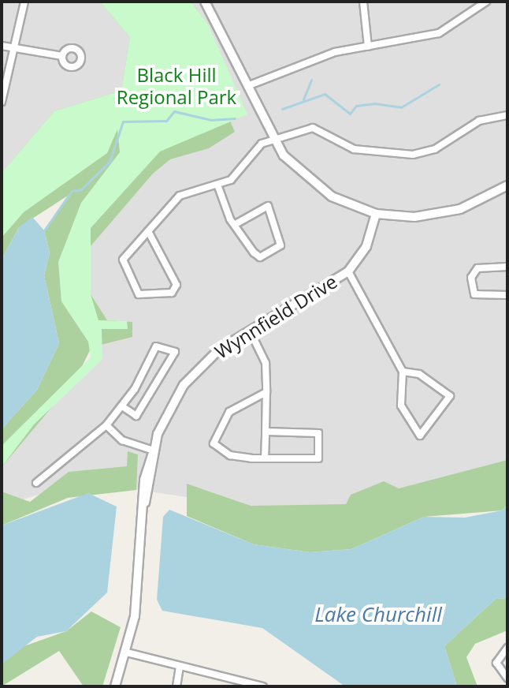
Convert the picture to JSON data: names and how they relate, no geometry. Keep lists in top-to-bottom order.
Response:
{
  "streets": {
    "street": ["Wynnfield Drive"]
  },
  "water": ["Lake Churchill"],
  "parks": ["Black Hill Regional Park"]
}
